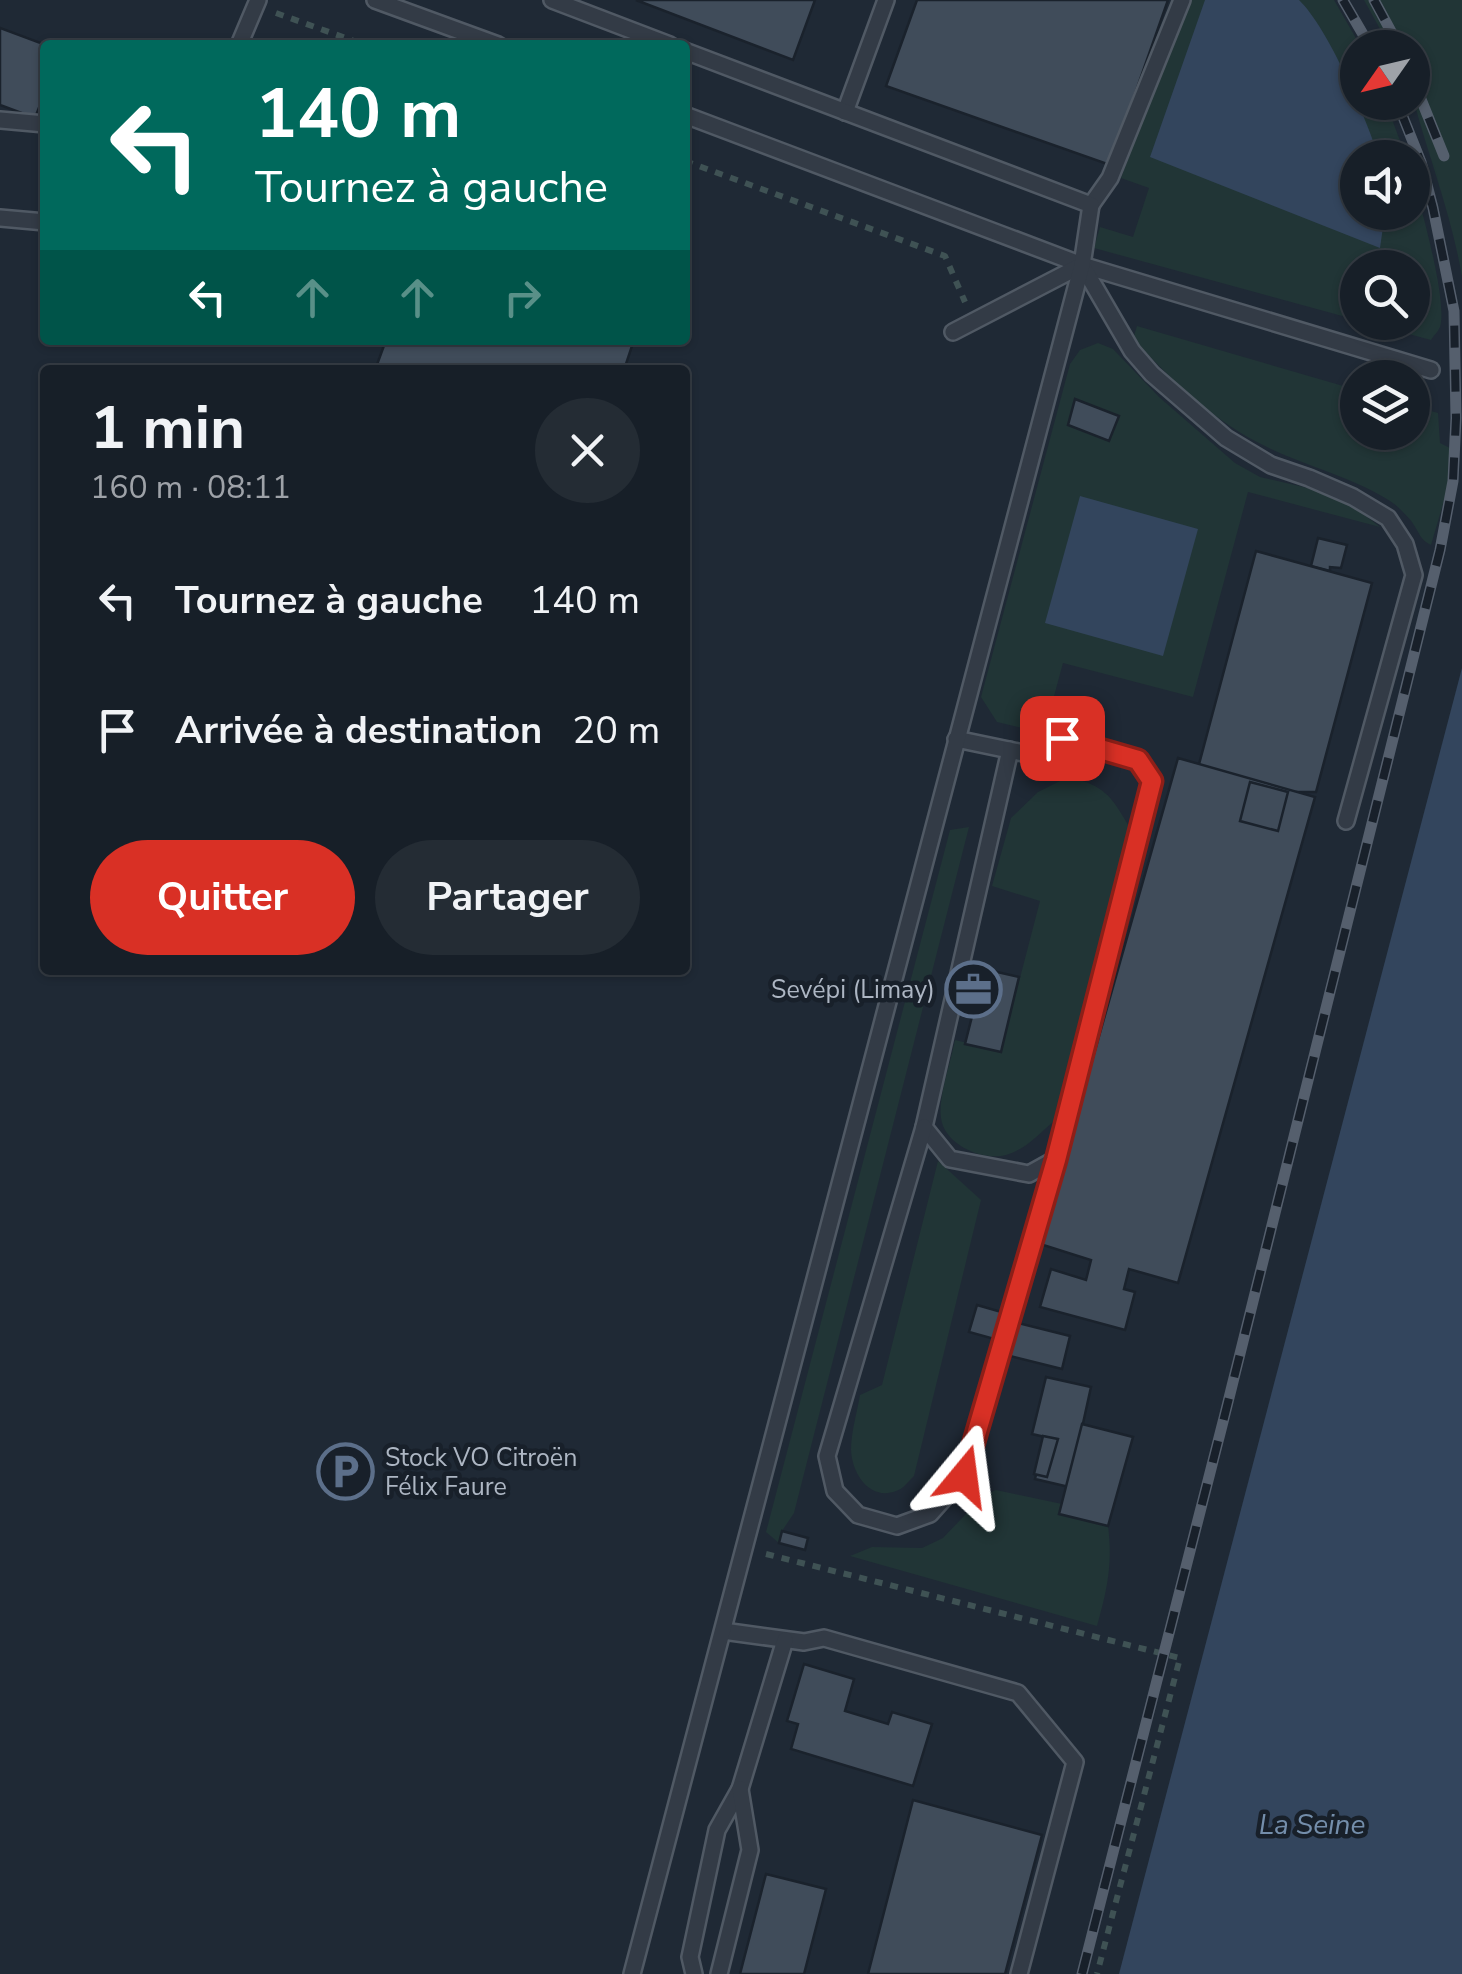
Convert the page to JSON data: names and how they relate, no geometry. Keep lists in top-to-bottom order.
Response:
{
  "water": ["La Seine"],
  "places": {
    "office": ["Sevépi (Limay)"],
    "parking": ["Stock VO Citroën Félix Faure"]
  },
  "north": "bottom left",
  "page": {
    "turn": ["140 m", "Tournez à gauche"],
    "heading": ["1 min", "160 m · 08:11"],
    "list": [
      {
        "name": "Tournez à gauche",
        "value": "140 m"
      },
      {
        "name": "Arrivée à destination",
        "value": "20 m"
      }
    ],
    "buttons": ["Quitter", "Partager"]
  }
}
